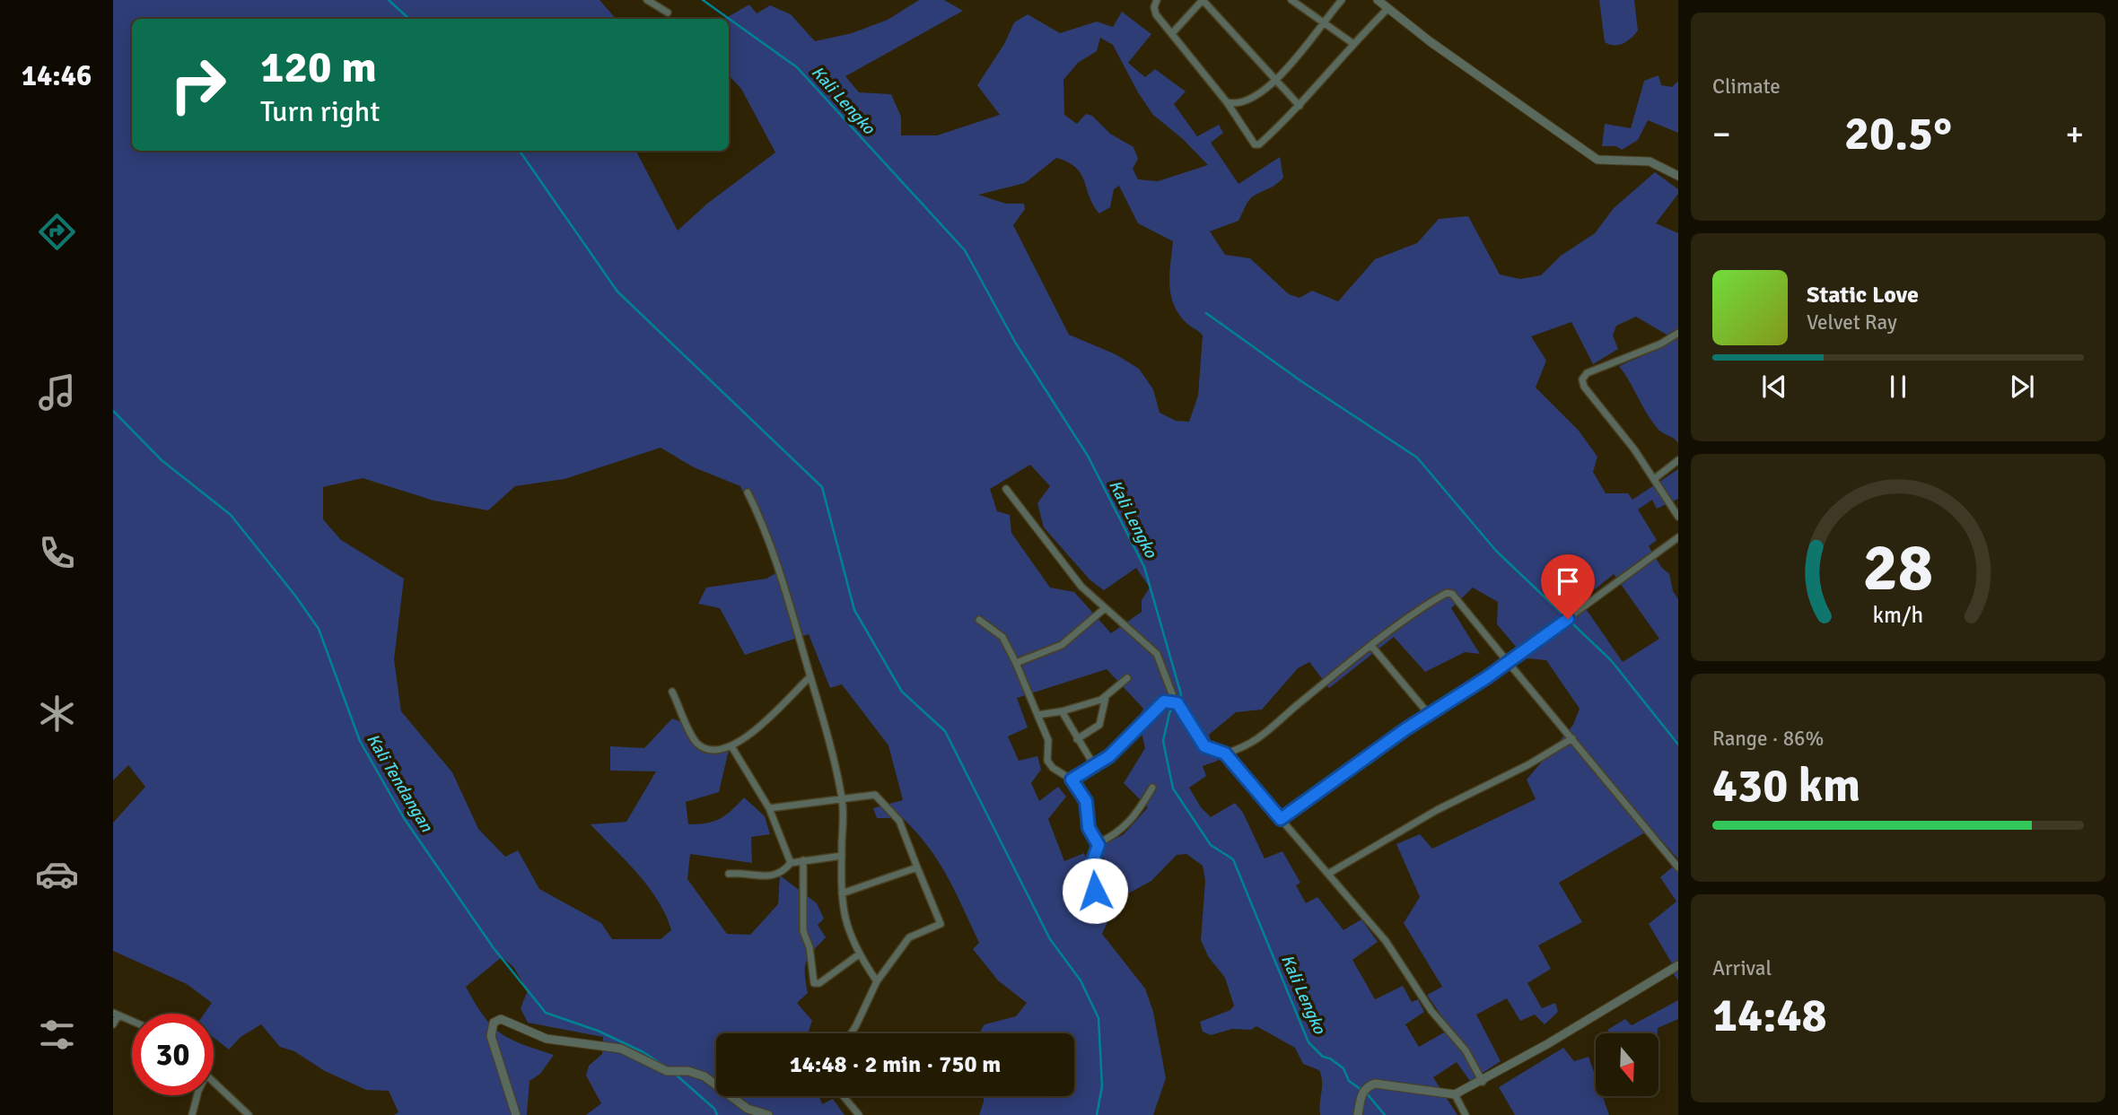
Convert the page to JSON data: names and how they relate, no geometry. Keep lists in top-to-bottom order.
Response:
{
  "water": ["Kali Lengko", "Kali Tendangan"],
  "north": "bottom",
  "page": {
    "tabs": "14:46",
    "tile": [
      "Climate",
      ["Range · 86%", "430 km"],
      ["Arrival", "14:48"]
    ],
    "turn": ["120 m", "Turn right"],
    "heat": ["−", "20.5°", "+"],
    "song": ["Static Love", "Velvet Ray"],
    "limit": "30",
    "trip": "14:48 · 2 min · 750 m",
    "gauge": ["28", "km/h"]
  }
}
